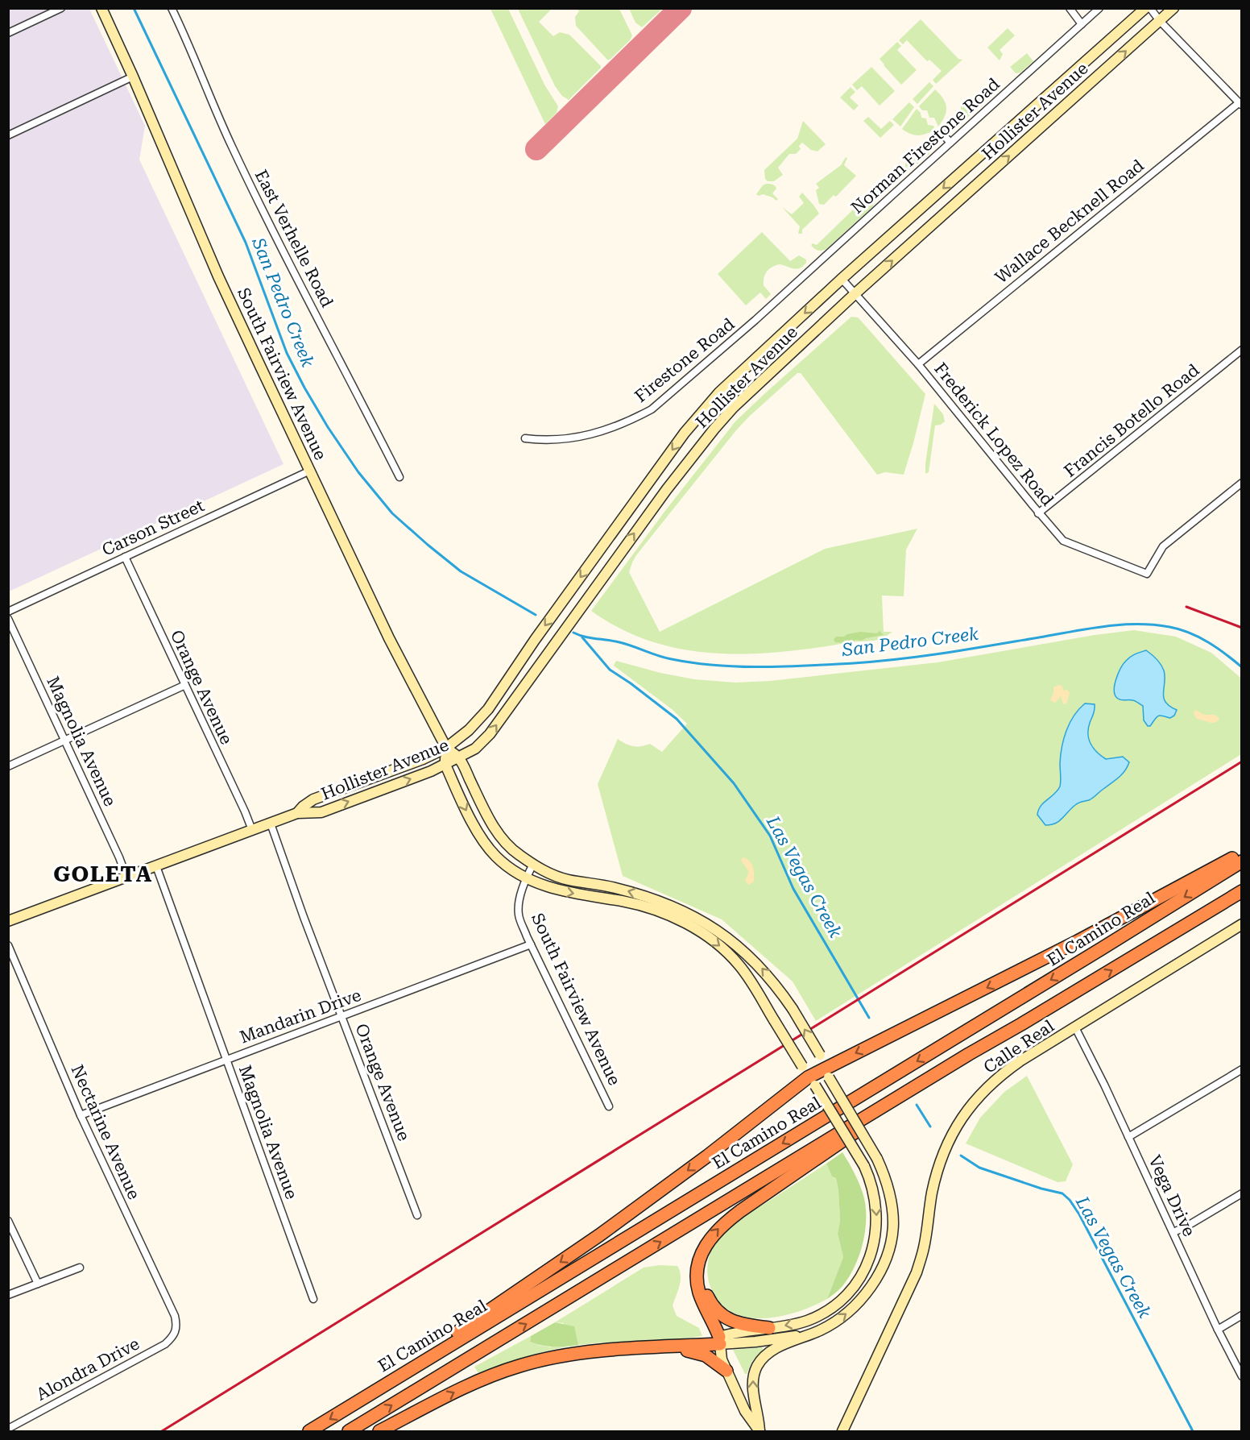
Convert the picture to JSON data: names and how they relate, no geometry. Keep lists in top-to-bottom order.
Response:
{
  "streets": {
    "highway": ["El Camino Real"],
    "main road": ["Hollister Avenue", "South Fairview Avenue", "Calle Real"],
    "street": [
      "Norman Firestone Road",
      "Wallace Becknell Road",
      "East Verhelle Road",
      "Firestone Road",
      "Francis Botello Road",
      "Frederick Lopez Road",
      "Carson Street",
      "Orange Avenue",
      "Magnolia Avenue",
      "Mandarin Drive",
      "Nectarine Avenue",
      "Vega Drive",
      "Alondra Drive"
    ]
  },
  "crossings": [
    ["Hollister Avenue", "South Fairview Avenue"],
    ["Hollister Avenue", "Frederick Lopez Road"],
    ["Hollister Avenue", "Orange Avenue"],
    ["Hollister Avenue", "Magnolia Avenue"],
    ["Norman Firestone Road", "Firestone Road"],
    ["Wallace Becknell Road", "Frederick Lopez Road"],
    ["South Fairview Avenue", "Carson Street"],
    ["South Fairview Avenue", "Mandarin Drive"],
    ["Francis Botello Road", "Frederick Lopez Road"],
    ["Carson Street", "Orange Avenue"],
    ["Orange Avenue", "Mandarin Drive"],
    ["Magnolia Avenue", "Mandarin Drive"],
    ["Mandarin Drive", "Nectarine Avenue"],
    ["Calle Real", "Vega Drive"],
    ["Nectarine Avenue", "Alondra Drive"]
  ],
  "districts": ["GOLETA"],
  "water": ["San Pedro Creek", "Las Vegas Creek"]
}
